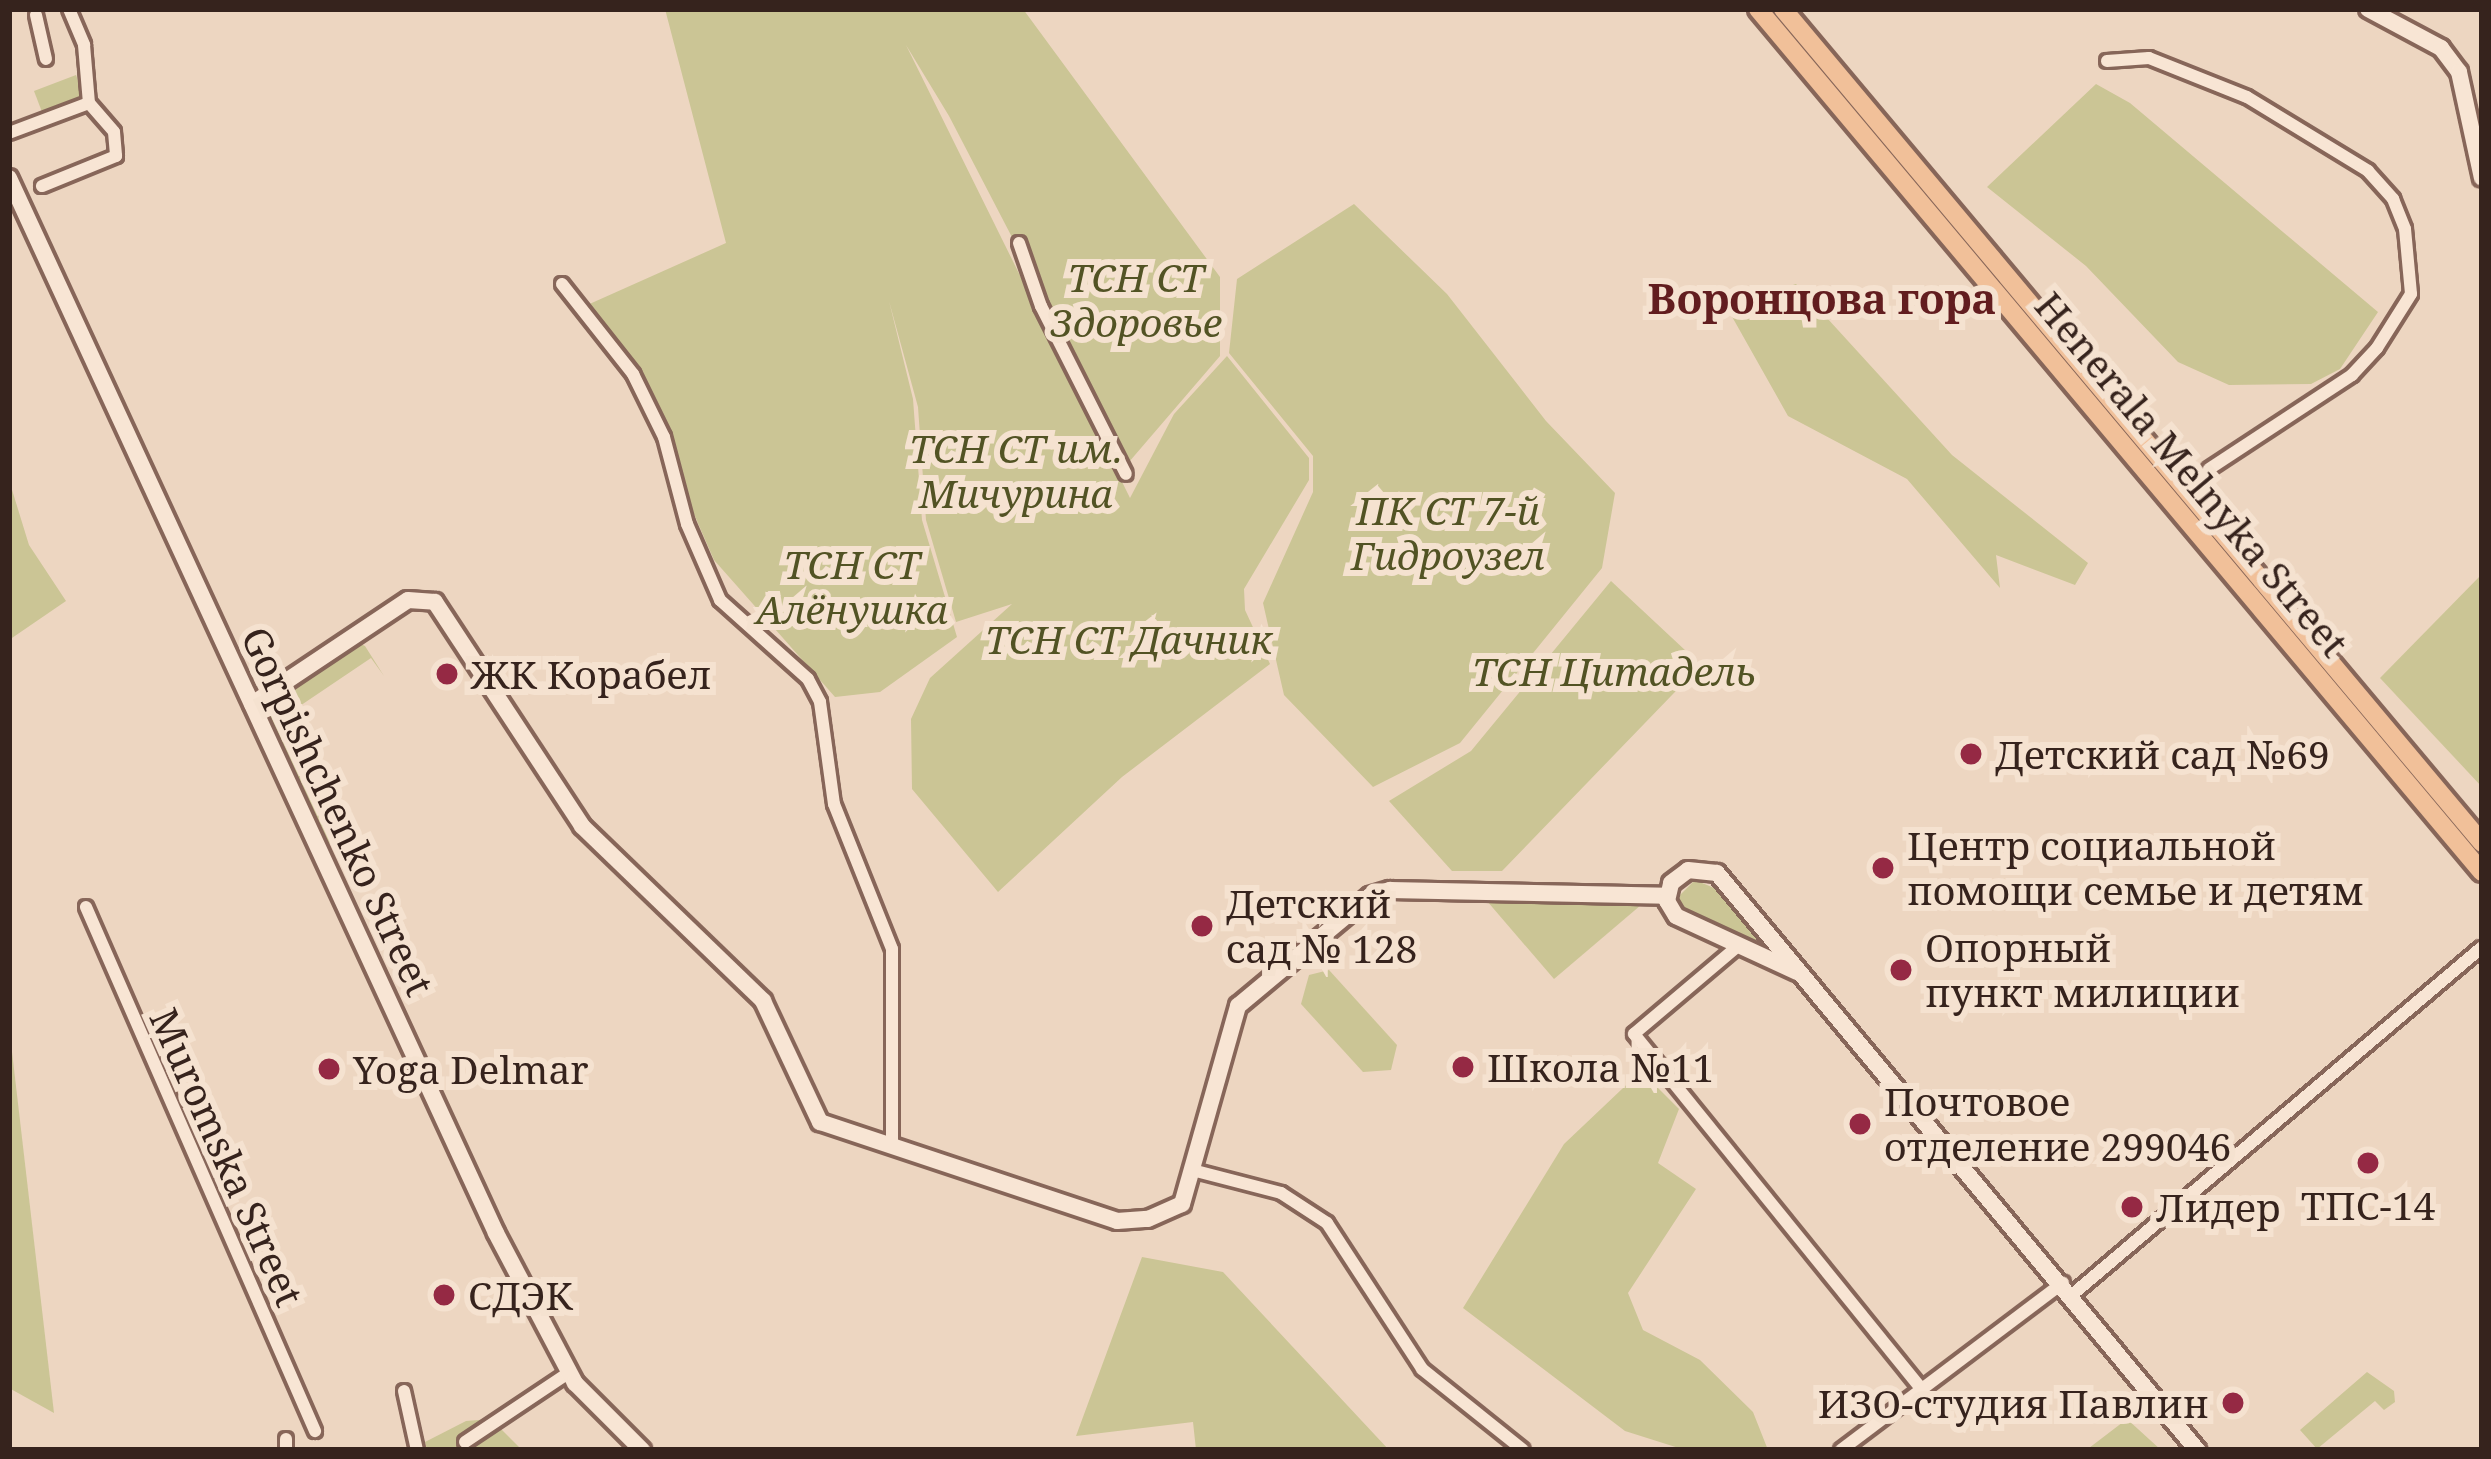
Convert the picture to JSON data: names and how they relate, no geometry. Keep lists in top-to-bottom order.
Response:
{
  "streets": {
    "main road": ["Henerala Melnyka Street"],
    "street": ["Gorpishchenko Street", "Muromska Street"]
  },
  "districts": ["Воронцова гора"],
  "parks": [
    "ТСН СТ Здоровье",
    "ТСН СТ им. Мичурина",
    "ПК СТ 7-й Гидроузел",
    "ТСН СТ Алёнушка",
    "ТСН СТ Дачник",
    "ТСН Цитадель"
  ],
  "places": [
    "ЖК Корабел",
    "Детский сад №69",
    "Центр социальной помощи семье и детям",
    "Детский сад № 128",
    "Опорный пункт милиции",
    "Школа №11",
    "Yoga Delmar",
    "Почтовое отделение 299046",
    "ТПС-14",
    "Лидер",
    "СДЭК",
    "ИЗО-студия Павлин"
  ]
}
